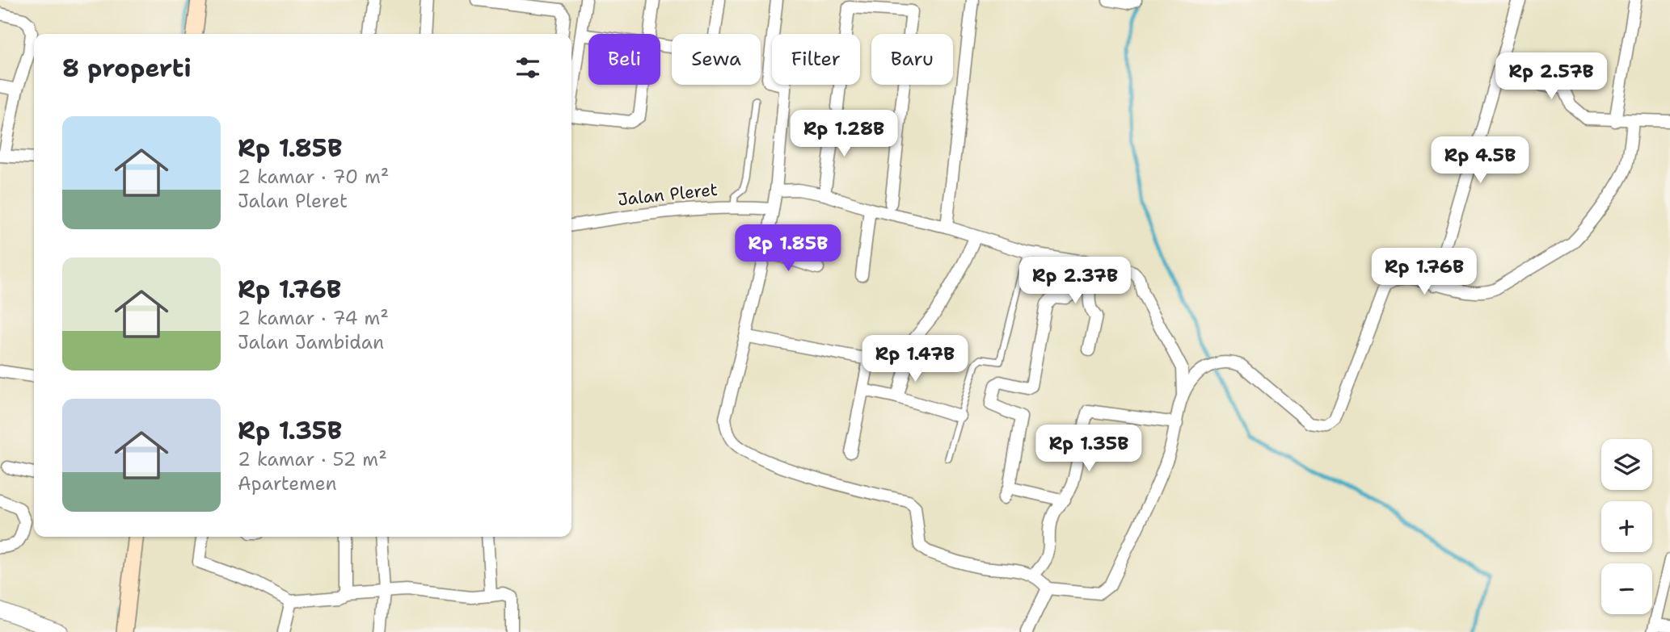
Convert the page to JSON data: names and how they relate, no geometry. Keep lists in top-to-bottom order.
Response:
{
  "streets": {
    "street": ["Jalan Pleret"]
  },
  "page": {
    "chip": [
      "Beli",
      "Sewa",
      "Filter",
      "Baru"
    ],
    "heading": "8 properti",
    "price": [
      "Rp 2.57B",
      "Rp 1.28B",
      "Rp 4.5B",
      "Rp 1.85B",
      "Rp 1.76B",
      "Rp 2.37B",
      "Rp 1.47B",
      "Rp 1.35B"
    ],
    "list": [
      {
        "name": "Rp 1.85B",
        "note": "2 kamar · 70 m² · Jalan Pleret"
      },
      {
        "name": "Rp 1.76B",
        "note": "2 kamar · 74 m² · Jalan Jambidan"
      },
      {
        "name": "Rp 1.35B",
        "note": "2 kamar · 52 m² · Apartemen"
      }
    ],
    "map_buttons": ["+", "−"]
  }
}
